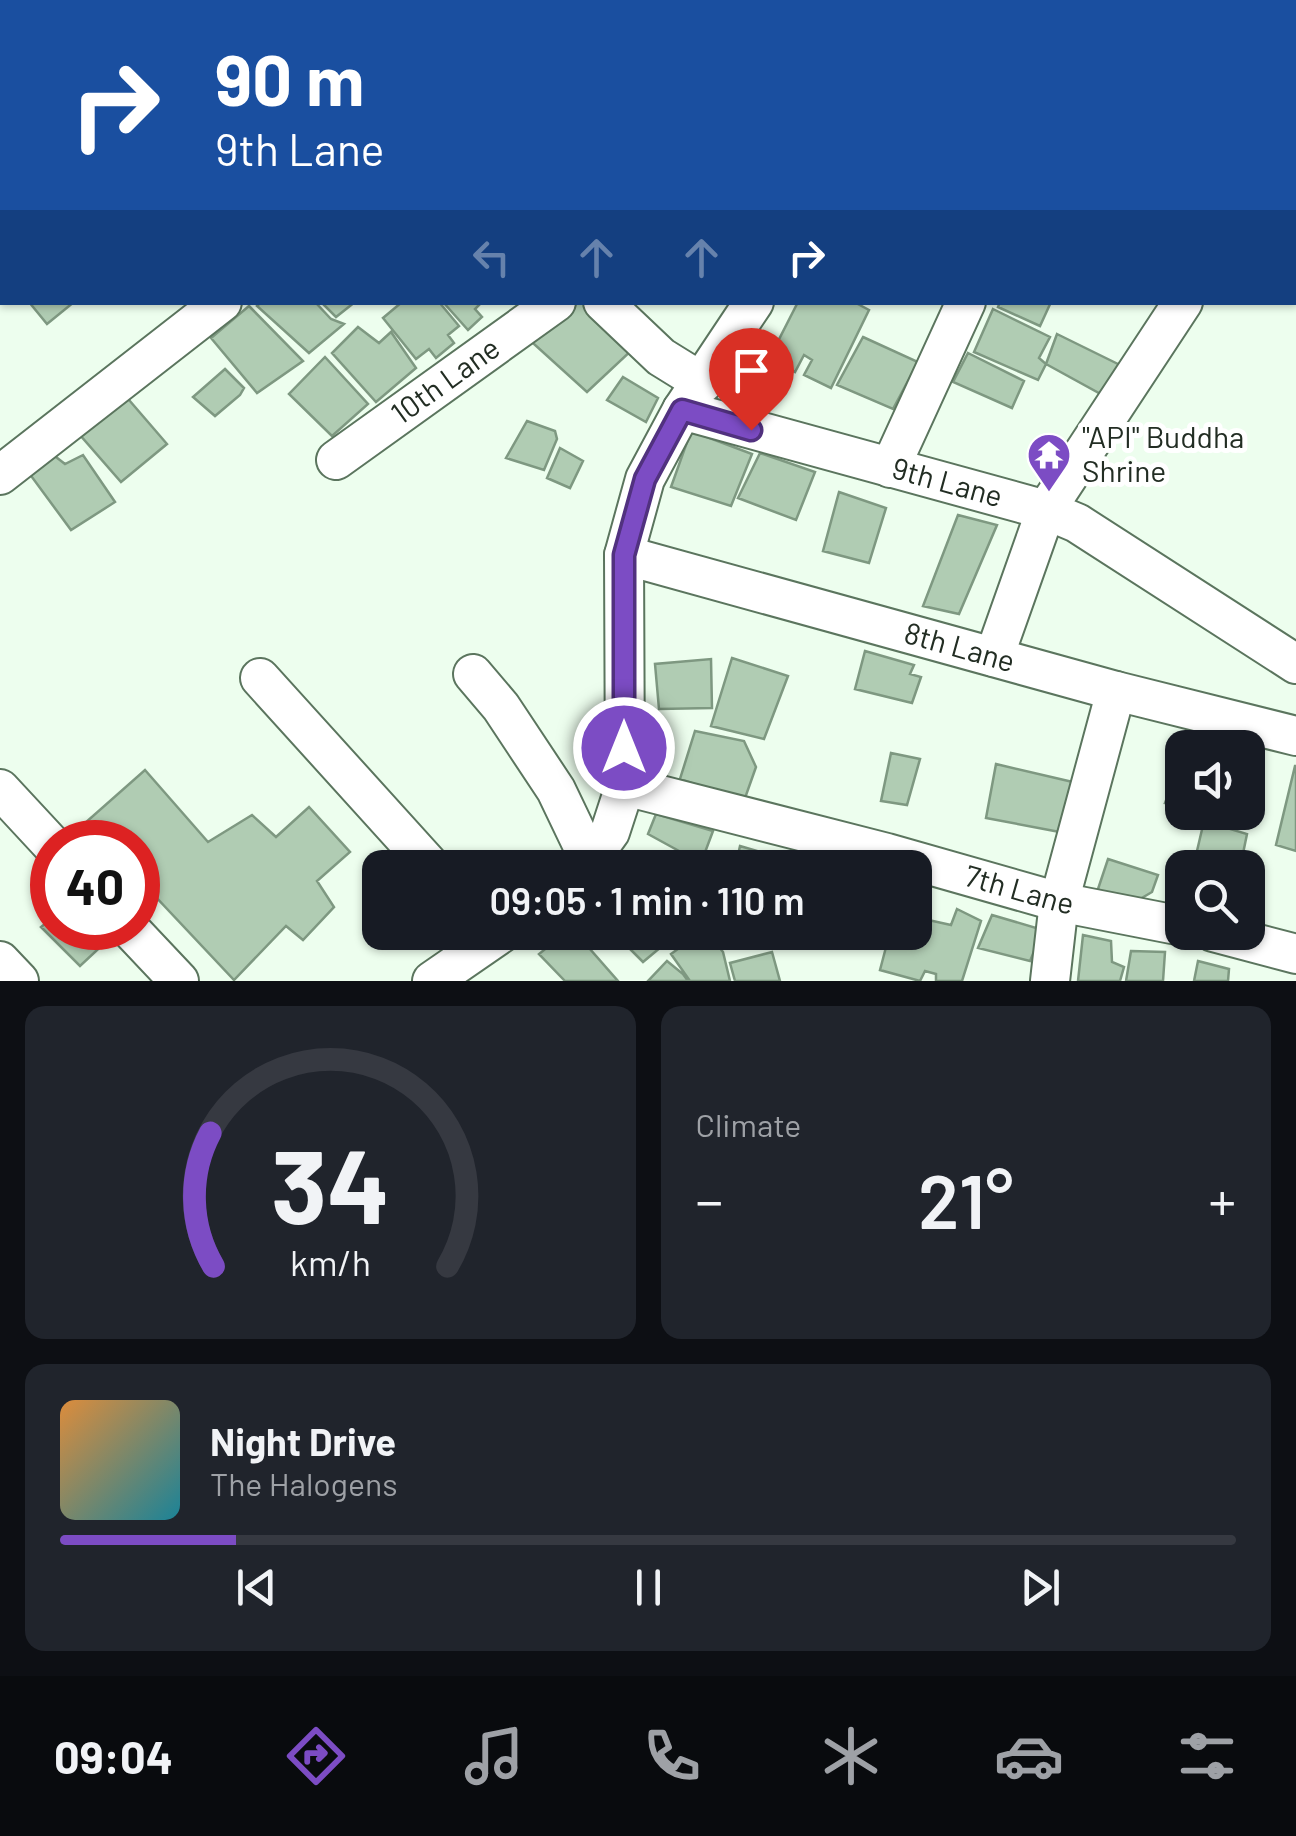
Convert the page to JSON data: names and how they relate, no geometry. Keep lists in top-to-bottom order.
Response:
{
  "streets": {
    "street": [
      "10th Lane",
      "9th Lane",
      "8th Lane",
      "7th Lane"
    ]
  },
  "places": {
    "temple": ["\"API\" Buddha Shrine"]
  },
  "page": {
    "turn": ["90 m", "9th Lane"],
    "limit": "40",
    "trip": "09:05 · 1 min · 110 m",
    "tile": "Climate",
    "heat": ["−", "21°", "+"],
    "song": ["Night Drive", "The Halogens"],
    "tabs": "09:04",
    "gauge": ["34", "km/h"]
  }
}
